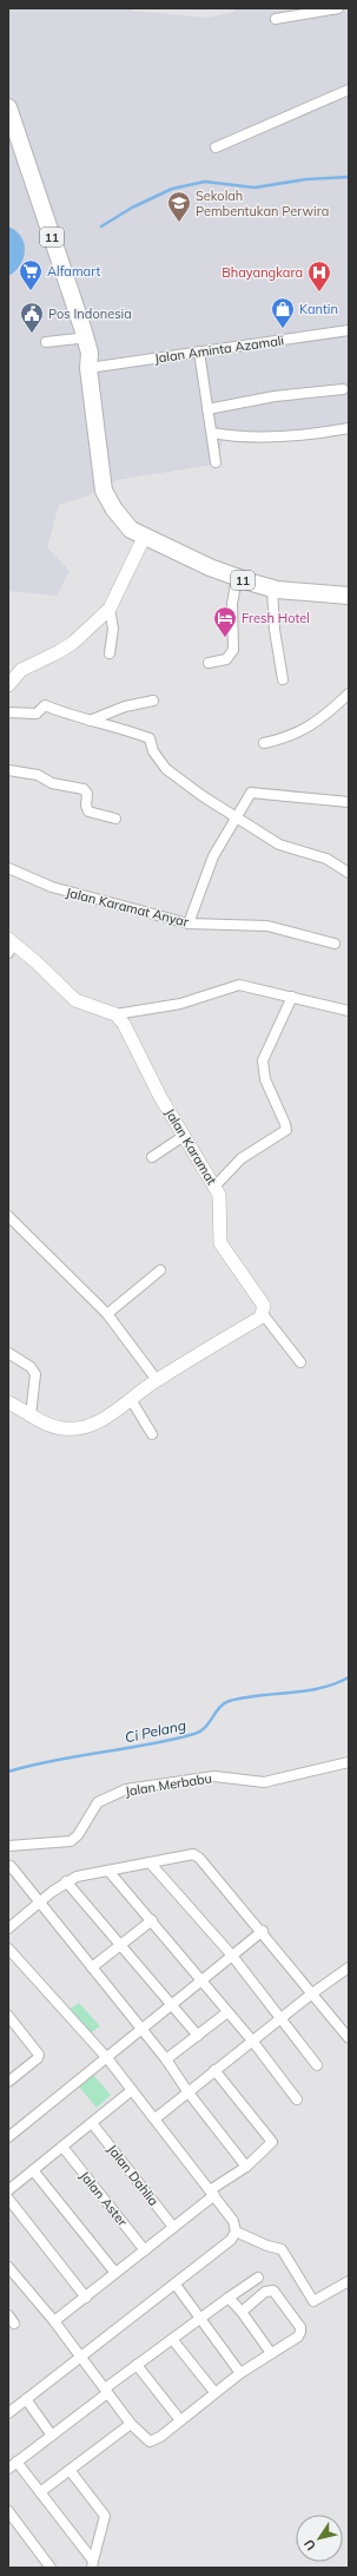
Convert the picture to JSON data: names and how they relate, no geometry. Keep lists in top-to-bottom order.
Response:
{
  "streets": {
    "highway": ["11"],
    "street": [
      "Jalan Aminta Azamali",
      "Jalan Karamat Anyar",
      "Jalan Karamat",
      "Jalan Merbabu",
      "Jalan Dahlia",
      "Jalan Aster"
    ]
  },
  "crossings": [
    ["11", "Jalan Aminta Azamali"]
  ],
  "water": ["Ci Pelang"],
  "places": {
    "school or university": ["Sekolah Pembentukan Perwira"],
    "supermarket": ["Alfamart"],
    "hospital": ["Bhayangkara"],
    "shop": ["Kantin"],
    "public building": ["Pos Indonesia"],
    "hotel": ["Fresh Hotel"]
  },
  "north": "bottom left"
}
